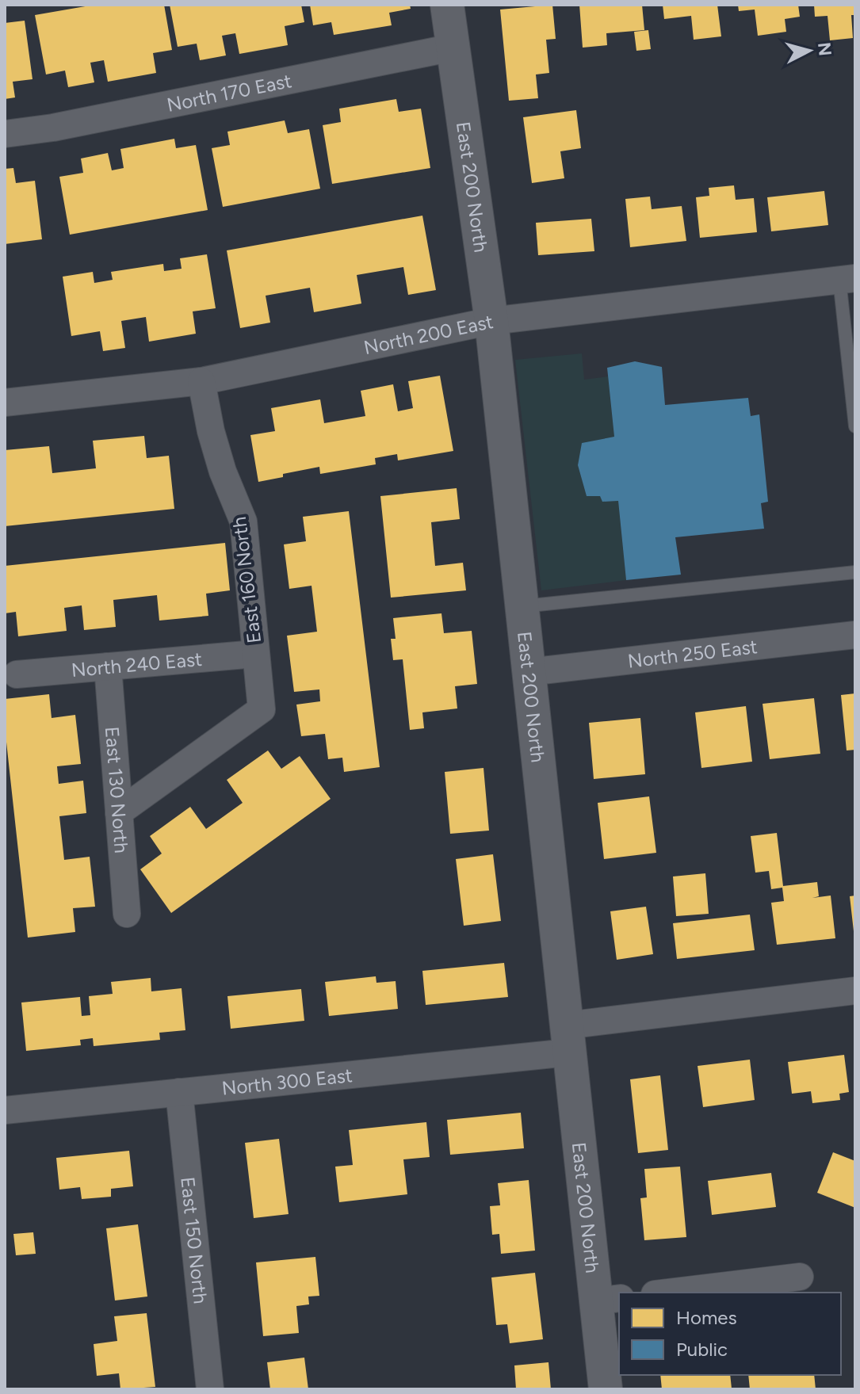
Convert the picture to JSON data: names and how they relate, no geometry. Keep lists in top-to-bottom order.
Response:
{
  "streets": {
    "street": [
      "North 170 East",
      "East 200 North",
      "North 200 East",
      "East 160 North",
      "North 250 East",
      "North 240 East",
      "East 130 North",
      "North 300 East",
      "East 150 North"
    ]
  },
  "crossings": [
    ["North 170 East", "East 200 North"],
    ["East 200 North", "North 200 East"],
    ["East 200 North", "North 250 East"],
    ["East 200 North", "North 300 East"],
    ["North 200 East", "East 160 North"],
    ["East 160 North", "North 240 East"],
    ["East 160 North", "East 130 North"],
    ["North 240 East", "East 130 North"],
    ["North 300 East", "East 150 North"]
  ],
  "legend": ["Homes", "Public"],
  "north": "right"
}
